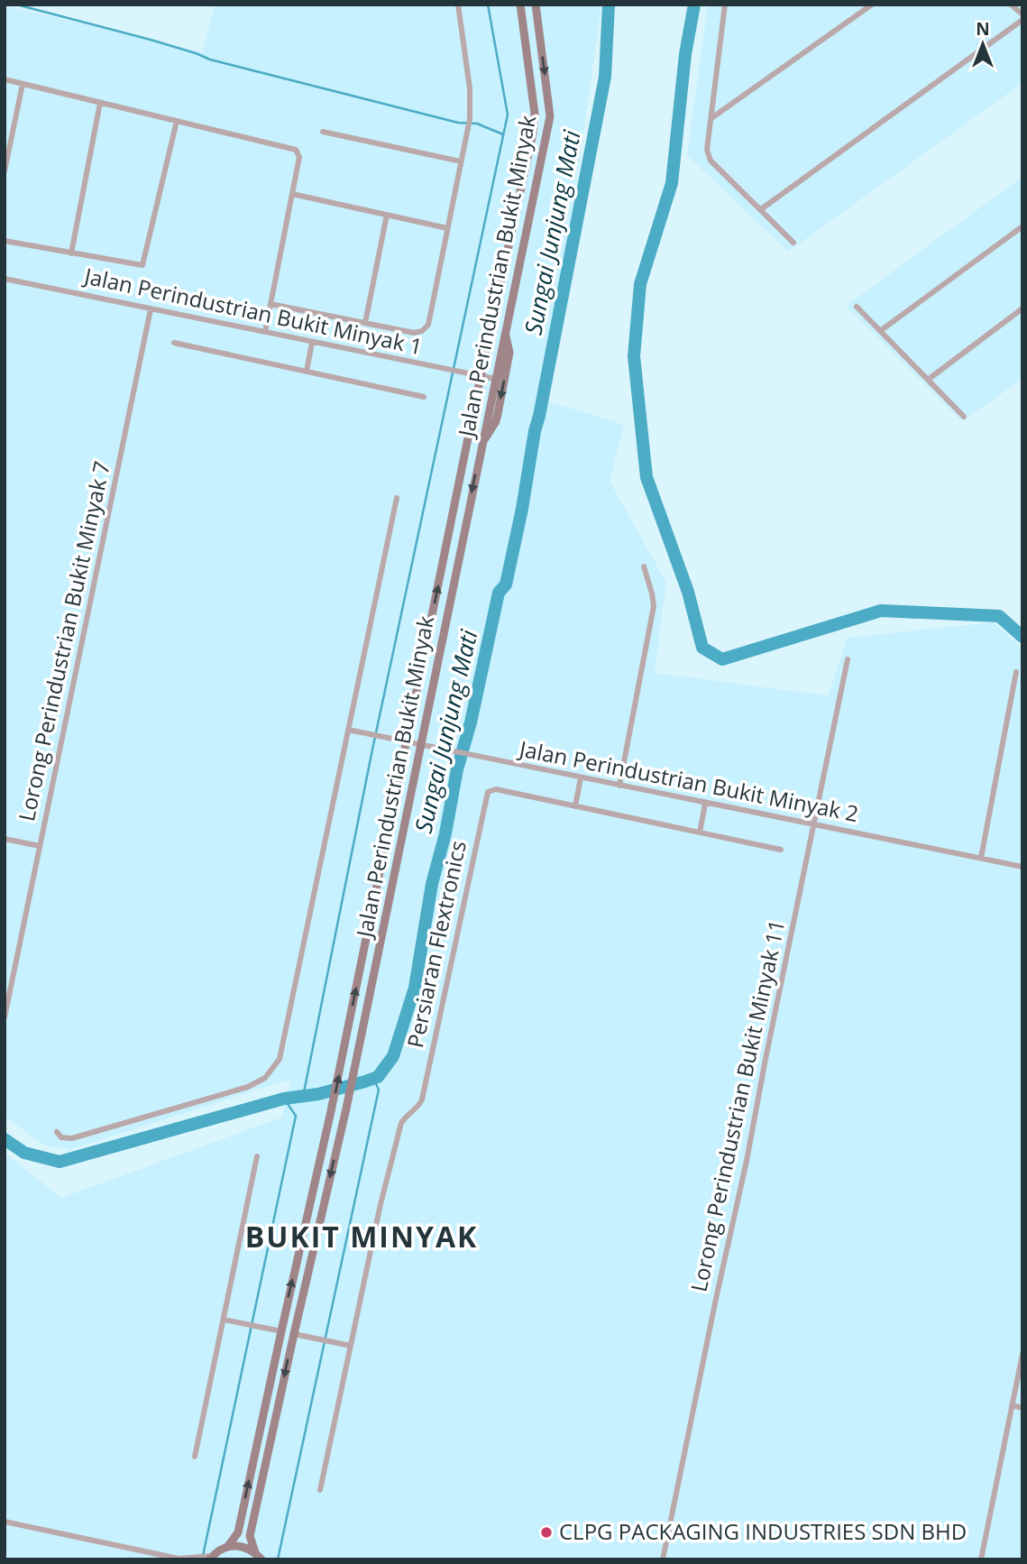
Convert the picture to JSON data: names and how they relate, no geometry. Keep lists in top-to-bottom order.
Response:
{
  "streets": {
    "main road": ["Jalan Perindustrian Bukit Minyak"],
    "street": [
      "Jalan Perindustrian Bukit Minyak 1",
      "Lorong Perindustrian Bukit Minyak 7",
      "Jalan Perindustrian Bukit Minyak 2",
      "Persiaran Flextronics",
      "Lorong Perindustrian Bukit Minyak 11"
    ]
  },
  "crossings": [
    ["Jalan Perindustrian Bukit Minyak", "Jalan Perindustrian Bukit Minyak 1"],
    ["Jalan Perindustrian Bukit Minyak", "Jalan Perindustrian Bukit Minyak 2"],
    ["Jalan Perindustrian Bukit Minyak 1", "Lorong Perindustrian Bukit Minyak 7"],
    ["Jalan Perindustrian Bukit Minyak 2", "Lorong Perindustrian Bukit Minyak 11"]
  ],
  "districts": ["BUKIT MINYAK"],
  "water": ["Sungai Junjung Mati"],
  "places": ["CLPG PACKAGING INDUSTRIES SDN BHD"],
  "north": "top"
}
